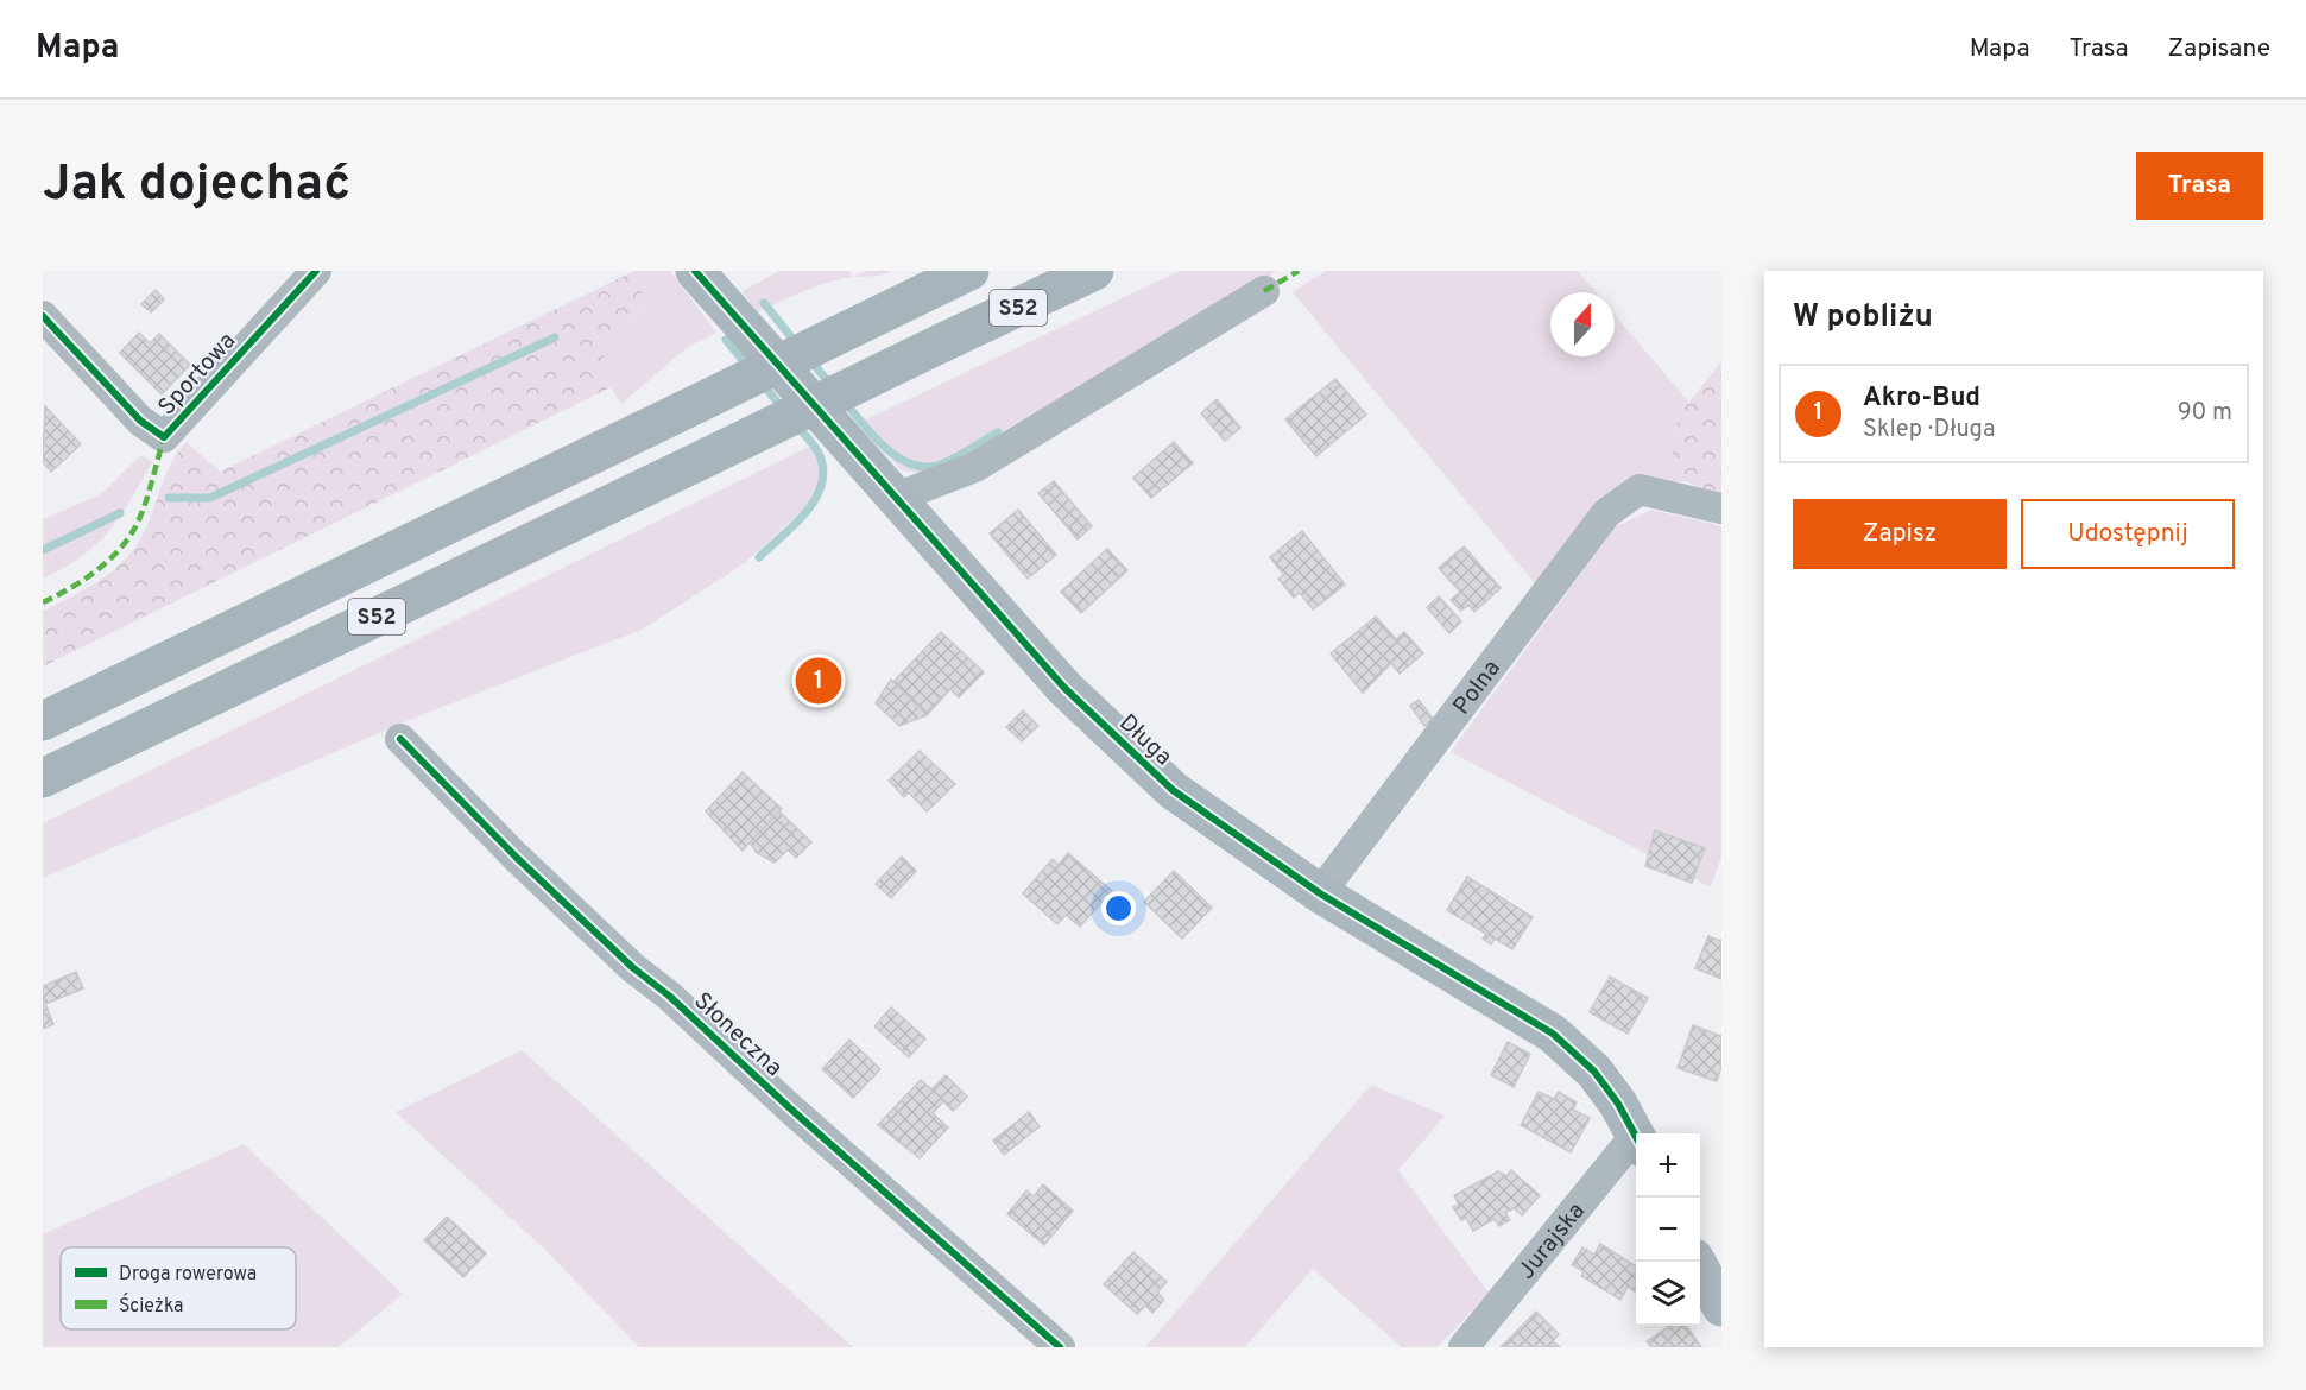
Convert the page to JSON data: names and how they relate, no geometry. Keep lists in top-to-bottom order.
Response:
{
  "streets": {
    "highway": ["S52"],
    "street": [
      "Sportowa",
      "Polna",
      "Długa",
      "Słoneczna",
      "Jurajska"
    ]
  },
  "crossings": [
    ["Polna", "Długa"]
  ],
  "legend": ["Droga rowerowa", "Ścieżka"],
  "north": "top",
  "page": {
    "header": "Mapa",
    "nav": ["Mapa", "Trasa", "Zapisane"],
    "buttons": [
      "Trasa",
      ["Zapisz", "Udostępnij"]
    ],
    "title": "Jak dojechać",
    "heading": "W pobliżu",
    "list": [
      {
        "mark": "1",
        "name": "Akro-Bud",
        "note": "Sklep · Długa",
        "value": "90 m"
      }
    ],
    "pins": "1",
    "map_buttons": ["+", "−"]
  }
}
